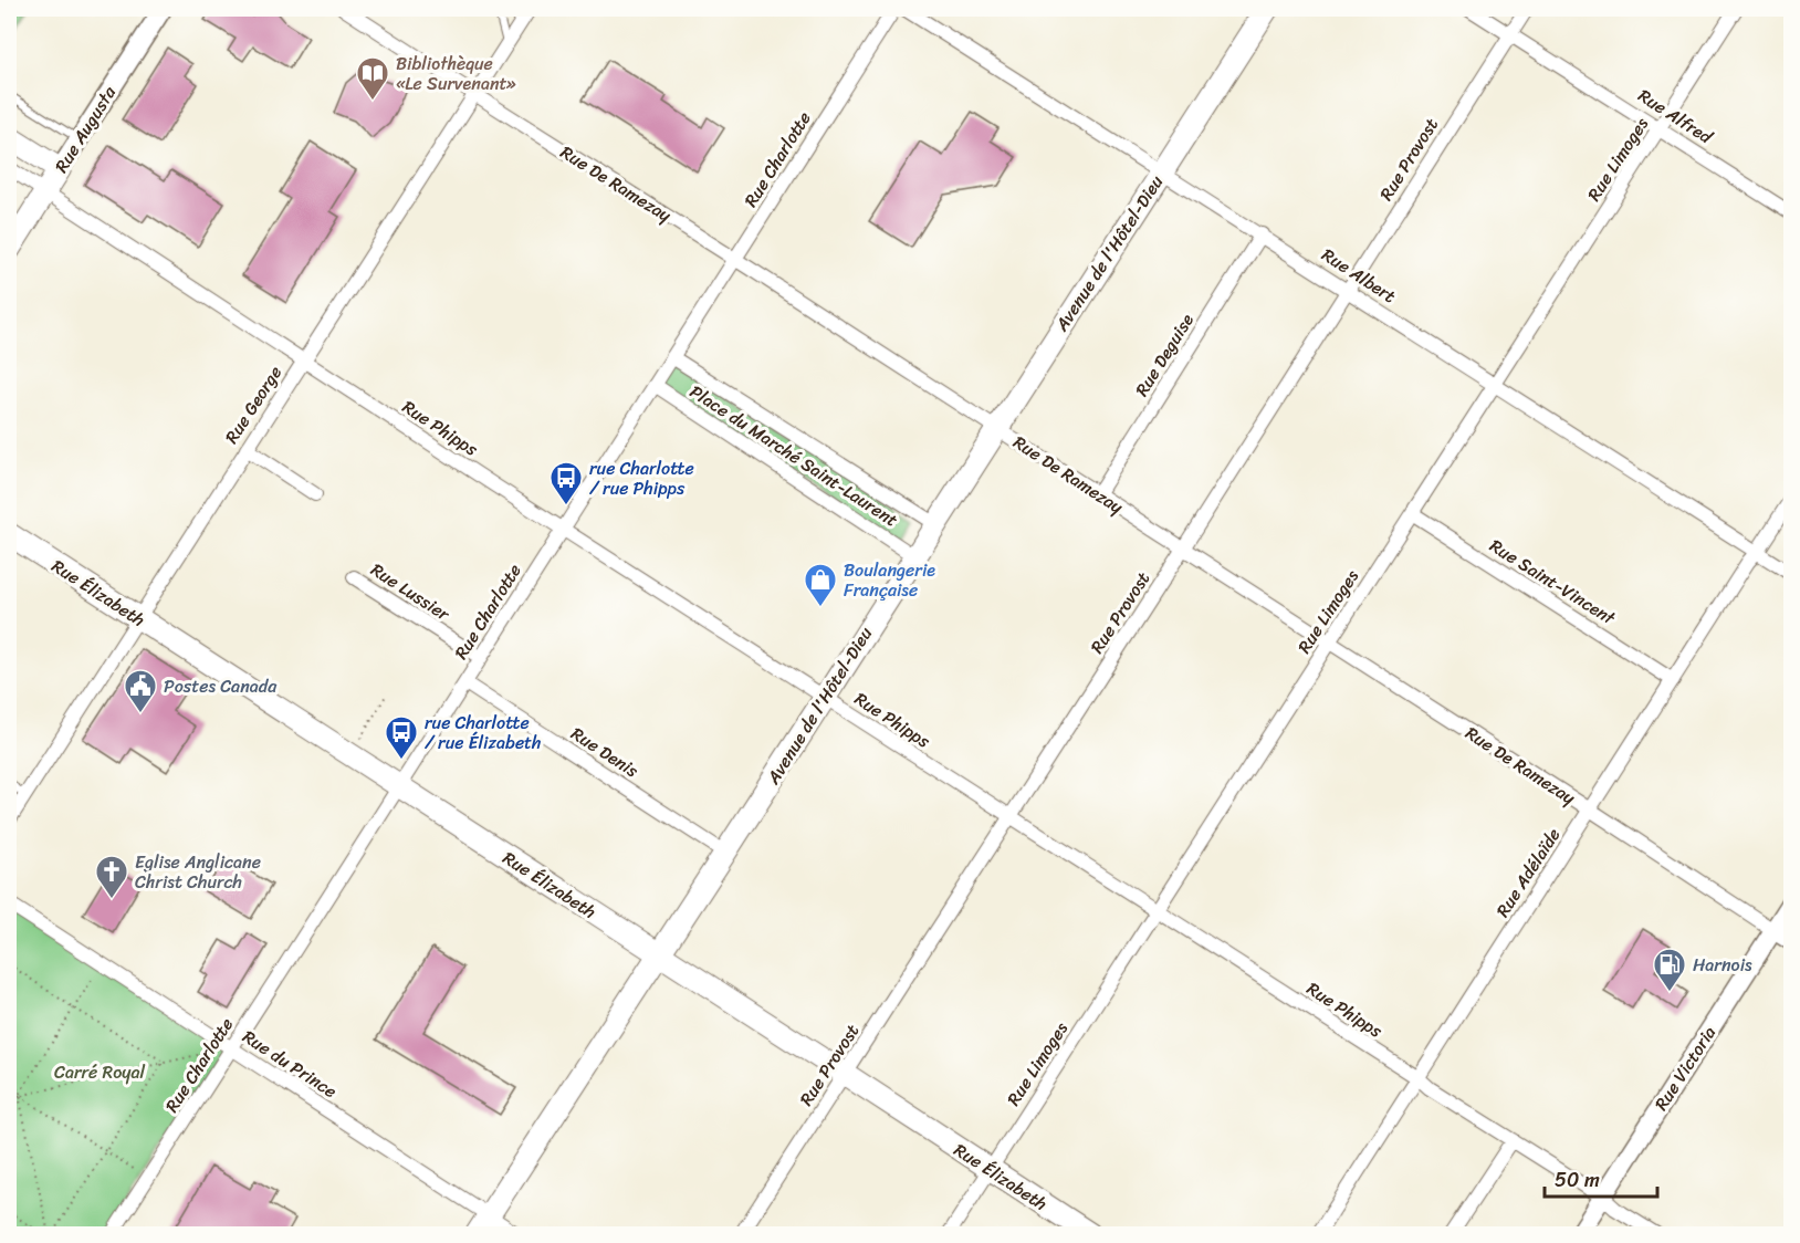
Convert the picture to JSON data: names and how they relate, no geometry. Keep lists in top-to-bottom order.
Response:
{
  "streets": {
    "main road": ["Rue Augusta", "Avenue de l'Hôtel-Dieu", "Rue Élizabeth"],
    "street": [
      "Rue Alfred",
      "Rue Charlotte",
      "Rue Provost",
      "Rue Limoges",
      "Rue De Ramezay",
      "Rue Albert",
      "Rue Deguise",
      "Rue George",
      "Rue Phipps",
      "Place du Marché Saint-Laurent",
      "Rue Saint-Vincent",
      "Rue Lussier",
      "Rue Denis",
      "Rue Adélaïde",
      "Rue du Prince",
      "Rue Victoria"
    ]
  },
  "crossings": [
    ["Rue Alfred", "Rue Provost"],
    ["Rue Alfred", "Rue Limoges"],
    ["Rue Augusta", "Rue Phipps"],
    ["Rue Charlotte", "Rue De Ramezay"],
    ["Rue Charlotte", "Rue Phipps"],
    ["Rue Charlotte", "Place du Marché Saint-Laurent"],
    ["Rue Charlotte", "Rue Lussier"],
    ["Rue Charlotte", "Rue Élizabeth"],
    ["Rue Charlotte", "Rue Denis"],
    ["Rue Charlotte", "Rue du Prince"],
    ["Rue Provost", "Rue De Ramezay"],
    ["Rue Provost", "Rue Albert"],
    ["Rue Provost", "Rue Phipps"],
    ["Rue Provost", "Rue Élizabeth"],
    ["Rue Limoges", "Rue De Ramezay"],
    ["Rue Limoges", "Rue Albert"],
    ["Rue Limoges", "Rue Phipps"],
    ["Rue Limoges", "Rue Saint-Vincent"],
    ["Rue Limoges", "Rue Élizabeth"],
    ["Rue De Ramezay", "Avenue de l'Hôtel-Dieu"],
    ["Rue De Ramezay", "Rue Deguise"],
    ["Rue De Ramezay", "Rue George"],
    ["Rue De Ramezay", "Rue Adélaïde"],
    ["Rue De Ramezay", "Rue Victoria"],
    ["Avenue de l'Hôtel-Dieu", "Rue Albert"],
    ["Avenue de l'Hôtel-Dieu", "Rue Phipps"],
    ["Avenue de l'Hôtel-Dieu", "Place du Marché Saint-Laurent"],
    ["Avenue de l'Hôtel-Dieu", "Rue Élizabeth"],
    ["Avenue de l'Hôtel-Dieu", "Rue Denis"],
    ["Avenue de l'Hôtel-Dieu", "Rue du Prince"],
    ["Rue Albert", "Rue Deguise"],
    ["Rue Albert", "Rue Adélaïde"],
    ["Rue George", "Rue Phipps"],
    ["Rue George", "Rue Élizabeth"],
    ["Rue Phipps", "Rue Adélaïde"],
    ["Rue Phipps", "Rue Victoria"],
    ["Rue Saint-Vincent", "Rue Adélaïde"]
  ],
  "parks": ["Carré Royal"],
  "places": {
    "library": ["Bibliothèque «Le Survenant»"],
    "bus stop": ["rue Charlotte / rue Phipps", "rue Charlotte / rue Élizabeth"],
    "shop": ["Boulangerie Française"],
    "public building": ["Postes Canada"],
    "church": ["Eglise Anglicane Christ Church"],
    "fuel station": ["Harnois"]
  },
  "scale_bar": "50 m"
}
